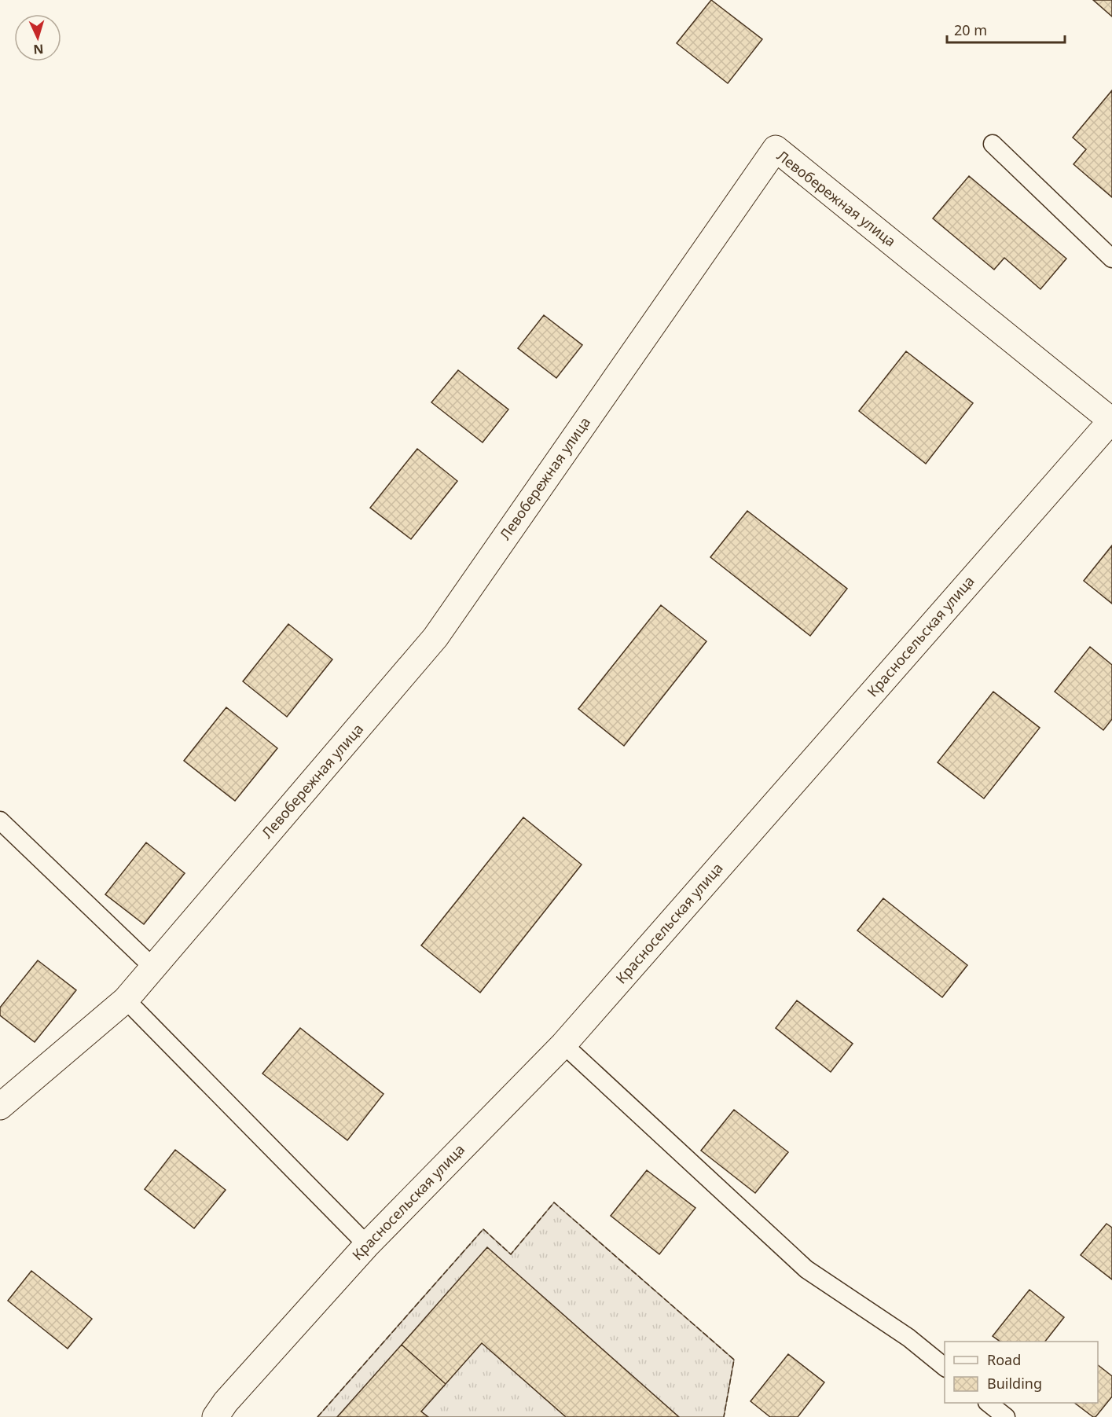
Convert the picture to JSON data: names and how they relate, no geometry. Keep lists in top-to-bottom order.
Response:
{
  "streets": {
    "street": ["Левобережная улица", "Красносельская улица"]
  },
  "crossings": [
    ["Левобережная улица", "Красносельская улица"]
  ],
  "legend": ["Road", "Building"],
  "scale_bar": "20 m",
  "north": "bottom"
}
